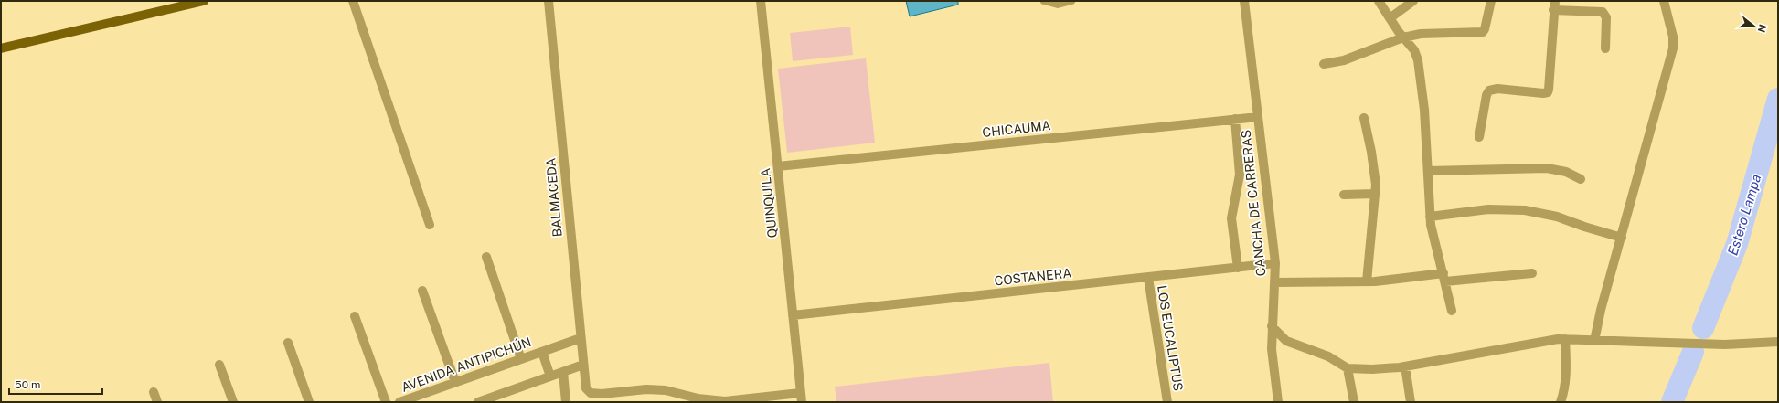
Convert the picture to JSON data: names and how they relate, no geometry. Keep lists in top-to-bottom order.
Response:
{
  "streets": {
    "street": [
      "CHICAUMA",
      "BALMACEDA",
      "QUINQUILA",
      "CANCHA DE CARRERAS",
      "COSTANERA",
      "LOS EUCALIPTUS",
      "AVENIDA ANTIPICHÚN"
    ]
  },
  "crossings": [
    ["CHICAUMA", "QUINQUILA"],
    ["CHICAUMA", "CANCHA DE CARRERAS"],
    ["BALMACEDA", "QUINQUILA"],
    ["BALMACEDA", "AVENIDA ANTIPICHÚN"],
    ["QUINQUILA", "COSTANERA"],
    ["CANCHA DE CARRERAS", "COSTANERA"],
    ["COSTANERA", "LOS EUCALIPTUS"]
  ],
  "water": ["Estero Lampa"],
  "scale_bar": "50 m",
  "north": "right"
}
